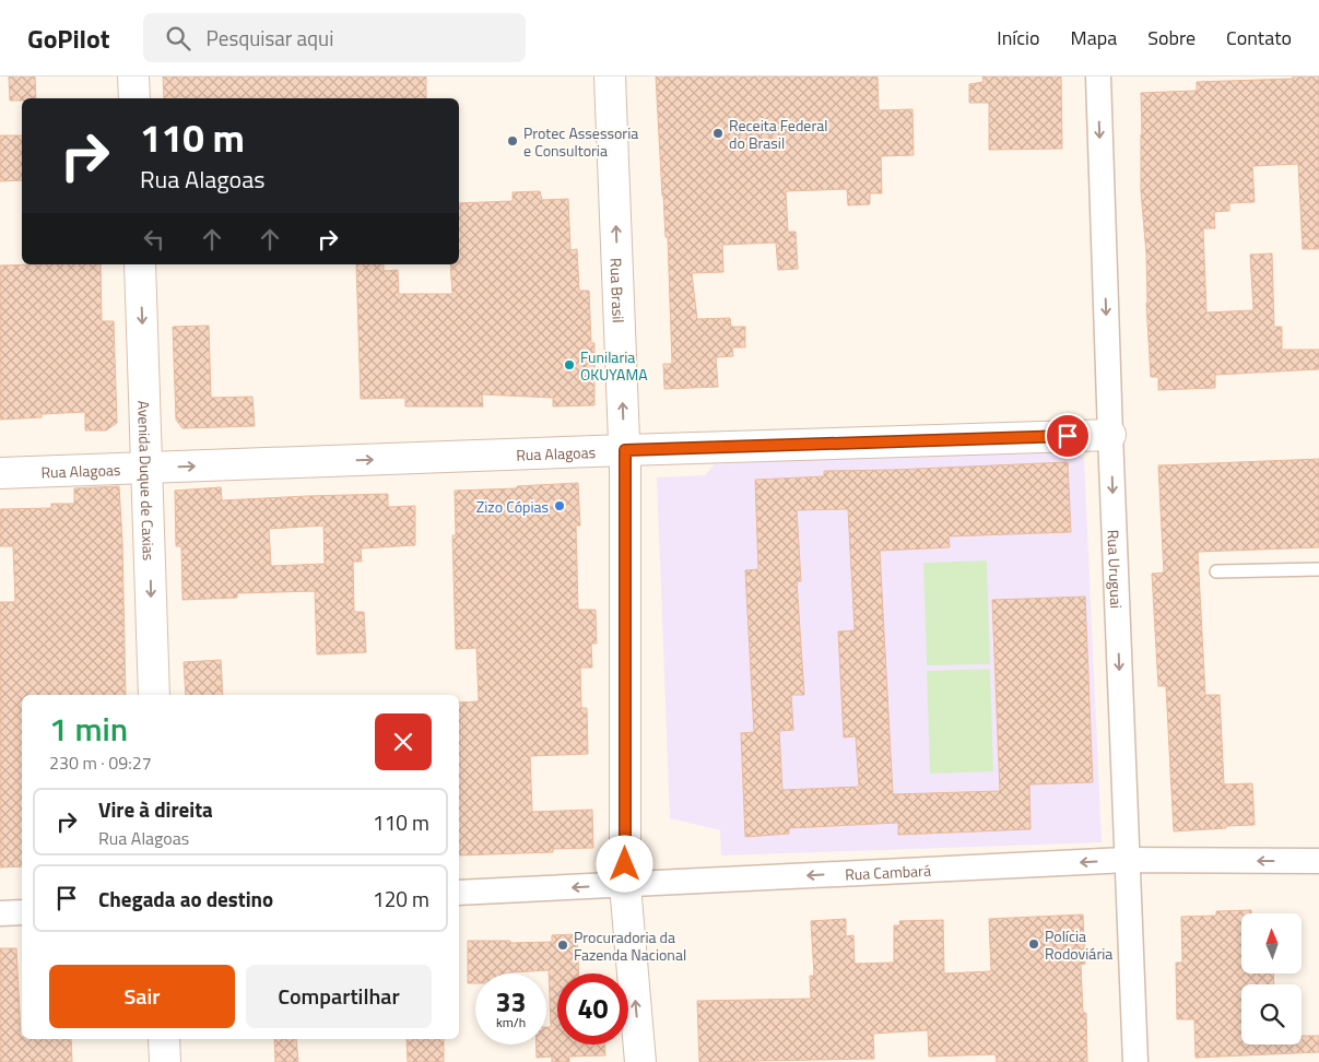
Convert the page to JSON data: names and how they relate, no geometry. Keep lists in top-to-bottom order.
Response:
{
  "streets": {
    "street": [
      "Rua Brasil",
      "Rua Alagoas",
      "Avenida Duque de Caxias",
      "Rua Uruguai",
      "Rua Cambará"
    ]
  },
  "crossings": [
    ["Rua Brasil", "Rua Alagoas"],
    ["Rua Brasil", "Rua Cambará"],
    ["Rua Alagoas", "Avenida Duque de Caxias"],
    ["Rua Alagoas", "Rua Uruguai"],
    ["Rua Uruguai", "Rua Cambará"]
  ],
  "one_way": [
    "Rua Brasil",
    "Rua Alagoas",
    "Avenida Duque de Caxias",
    "Rua Uruguai",
    "Rua Cambará"
  ],
  "places": [
    "Receita Federal do Brasil",
    "Protec Assessoria e Consultoria",
    "Funilaria OKUYAMA",
    "Zizo Cópias",
    "Polícia Rodoviária",
    "Procuradoria da Fazenda Nacional"
  ],
  "north": "top",
  "page": {
    "header": "GoPilot",
    "search": "Pesquisar aqui",
    "nav": [
      "Início",
      "Mapa",
      "Sobre",
      "Contato"
    ],
    "turn": ["110 m", "Rua Alagoas"],
    "heading": ["1 min", "230 m · 09:27"],
    "list": [
      {
        "name": "Vire à direita",
        "note": "Rua Alagoas",
        "value": "110 m"
      },
      {
        "name": "Chegada ao destino",
        "value": "120 m"
      }
    ],
    "buttons": ["Sair", "Compartilhar"],
    "speed": "33 km/h",
    "limit": "40"
  }
}
